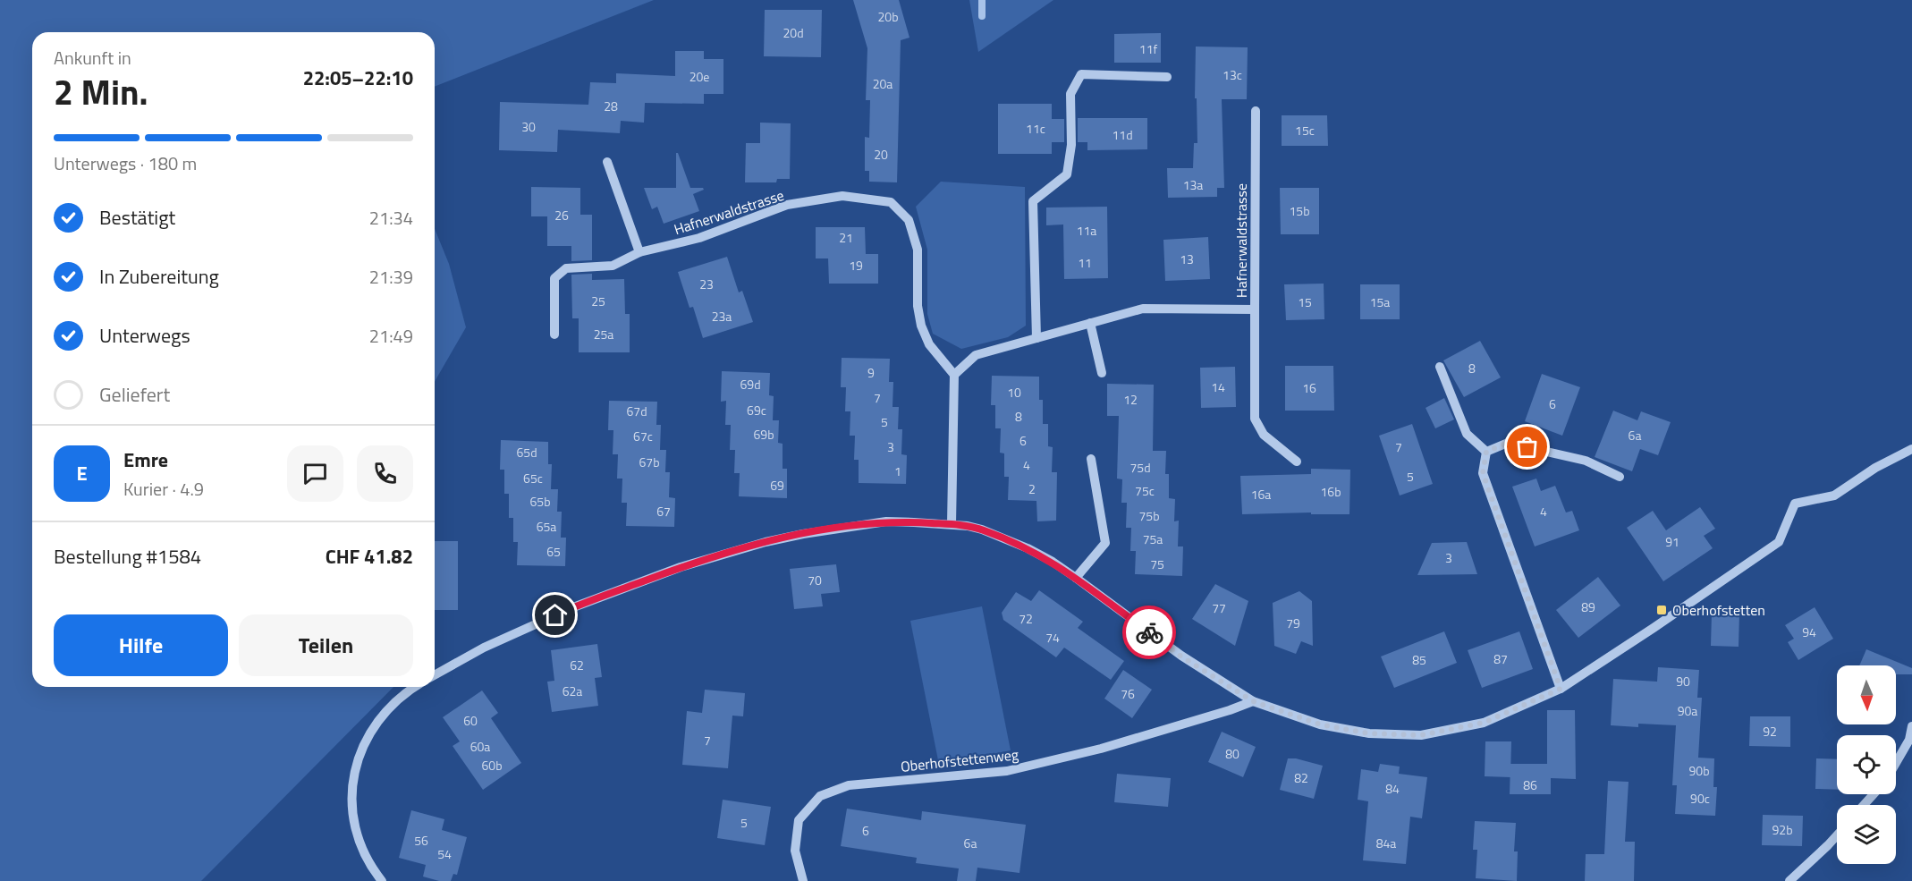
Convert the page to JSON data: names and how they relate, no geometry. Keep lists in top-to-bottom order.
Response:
{
  "streets": {
    "street": ["Hafnerwaldstrasse", "Oberhofstettenweg"]
  },
  "places": {
    "transit": ["Oberhofstetten"]
  },
  "house_numbers": [
    "20b",
    "20d",
    "11f",
    "13c",
    "20e",
    "20a",
    "28",
    "30",
    "11c",
    "15c",
    "11d",
    "20",
    "13a",
    "15b",
    "26",
    "11a",
    "21",
    "13",
    "11",
    "19",
    "23",
    "25",
    "15",
    "15a",
    "23a",
    "25a",
    "8",
    "9",
    "69d",
    "14",
    "16",
    "10",
    "7",
    "12",
    "6",
    "69c",
    "67d",
    "8",
    "5",
    "69b",
    "6a",
    "67c",
    "6",
    "3",
    "7",
    "65d",
    "67b",
    "4",
    "75d",
    "1",
    "5",
    "65c",
    "69",
    "2",
    "75c",
    "16b",
    "16a",
    "65b",
    "67",
    "4",
    "75b",
    "65a",
    "75a",
    "91",
    "65",
    "3",
    "75",
    "70",
    "89",
    "77",
    "72",
    "79",
    "94",
    "74",
    "87",
    "85",
    "62",
    "90",
    "62a",
    "76",
    "90a",
    "60",
    "92",
    "7",
    "60a",
    "80",
    "60b",
    "90b",
    "82",
    "86",
    "84",
    "90c",
    "5",
    "92b",
    "6",
    "56",
    "6a",
    "84a",
    "54"
  ],
  "north": "bottom",
  "page": {
    "heading": ["2 Min.", "Ankunft in", "22:05–22:10"],
    "panel": [
      "Emre",
      "Kurier · 4.9",
      "Bestellung #1584",
      "CHF 41.82"
    ],
    "bar": "Unterwegs · 180 m",
    "list": [
      ["Bestätigt", "21:34"],
      ["In Zubereitung", "21:39"],
      ["Unterwegs", "21:49"],
      "Geliefert"
    ],
    "round": "E",
    "buttons": ["Hilfe", "Teilen"]
  }
}
